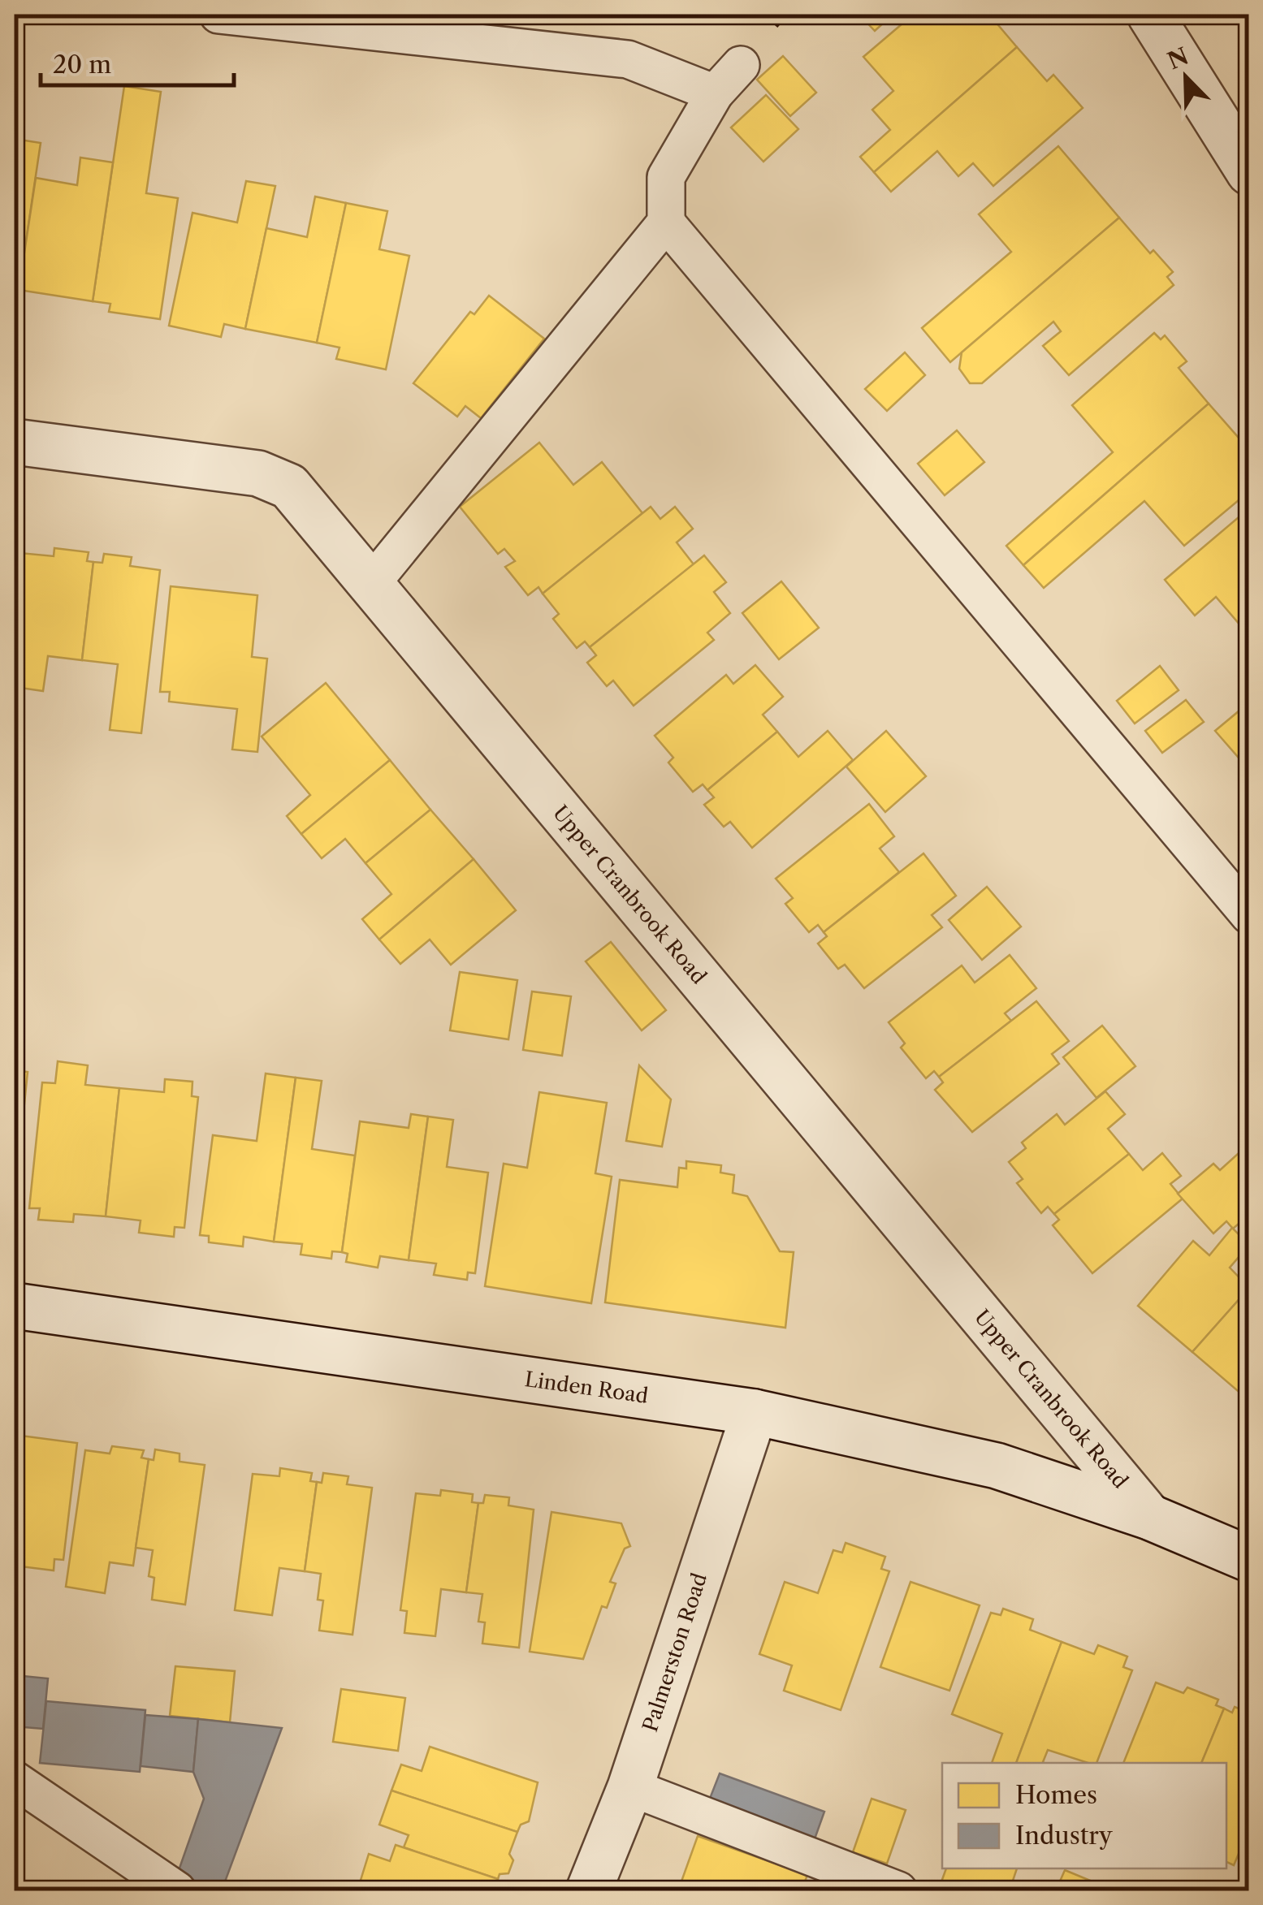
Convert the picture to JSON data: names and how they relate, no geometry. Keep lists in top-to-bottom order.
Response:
{
  "streets": {
    "street": ["Upper Cranbrook Road", "Linden Road", "Palmerston Road"]
  },
  "crossings": [
    ["Upper Cranbrook Road", "Linden Road"],
    ["Linden Road", "Palmerston Road"]
  ],
  "legend": ["Homes", "Industry"],
  "scale_bar": "20 m",
  "north": "top left"
}
